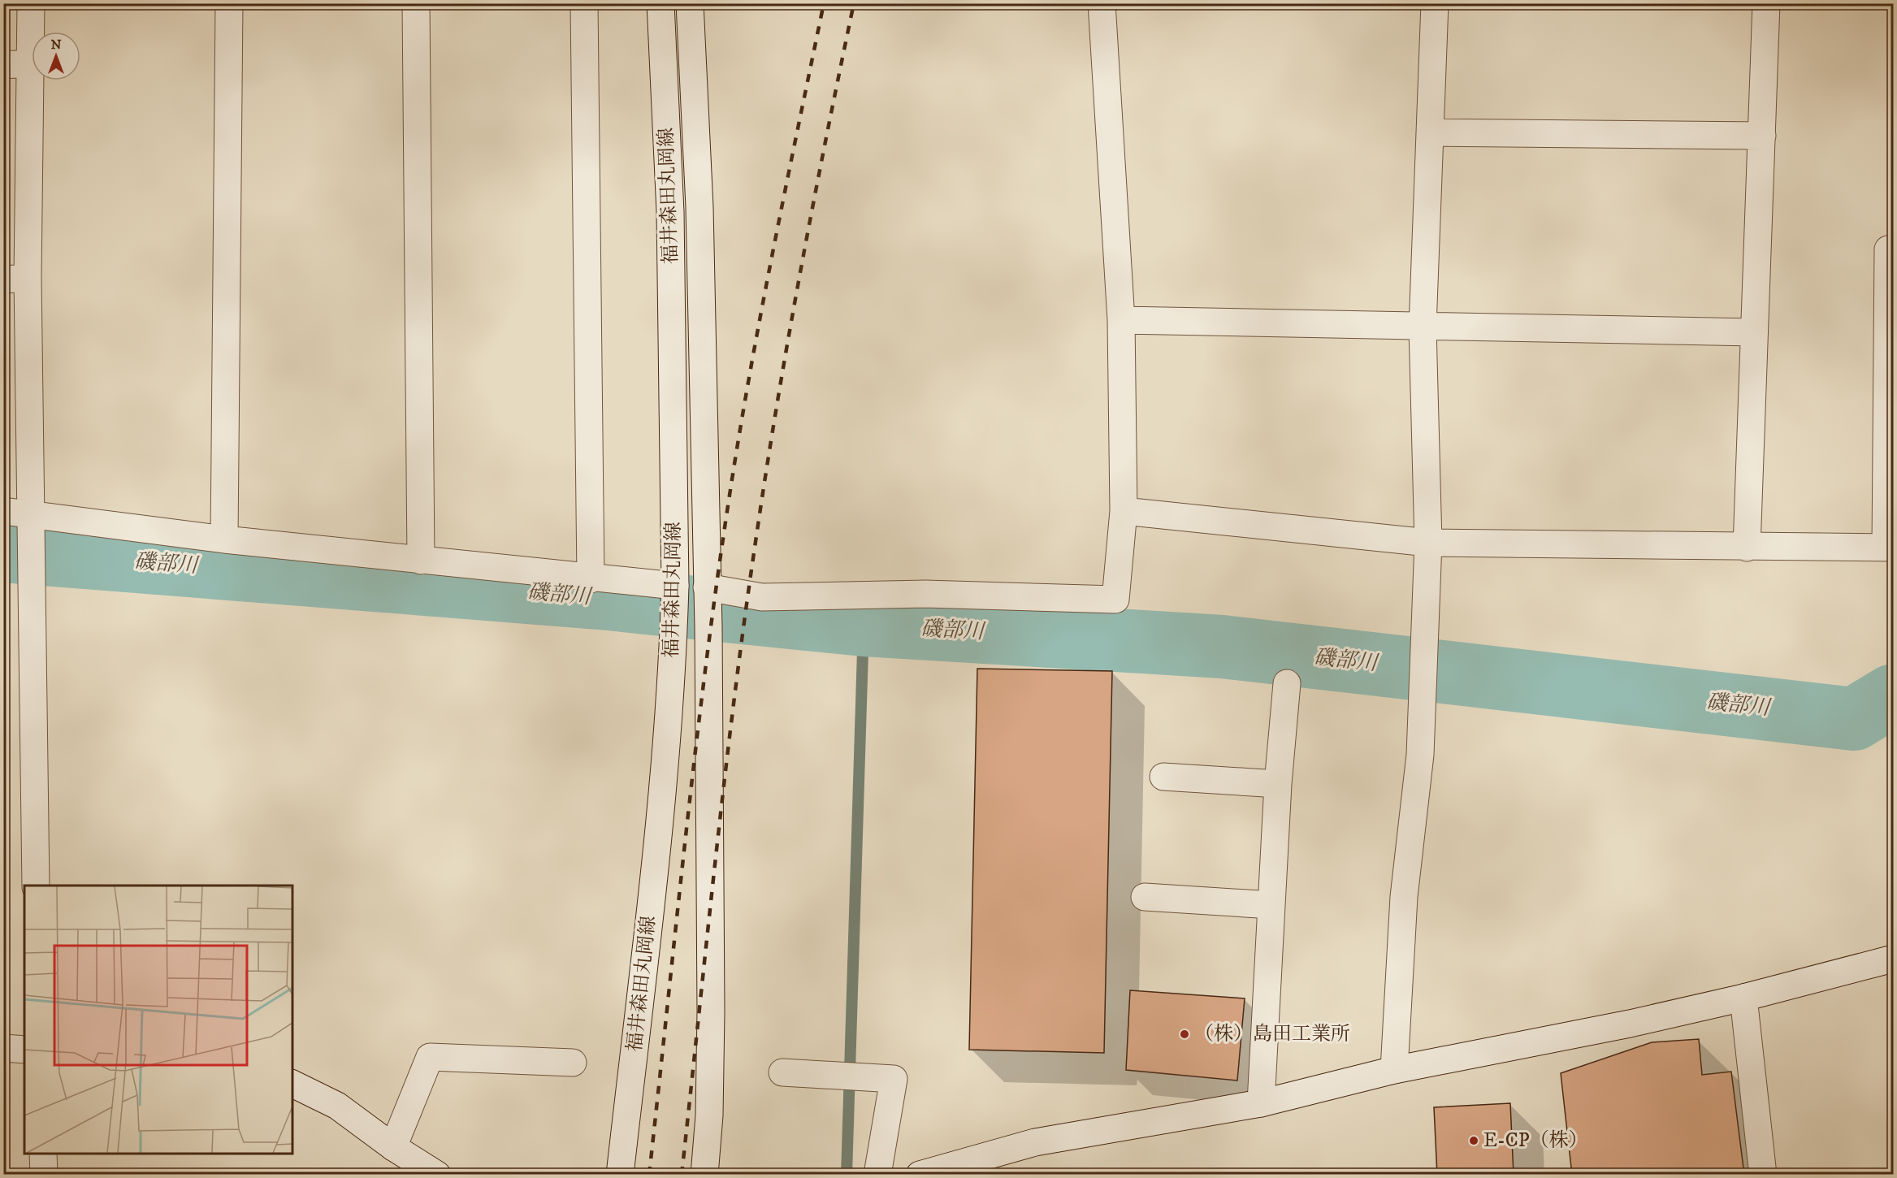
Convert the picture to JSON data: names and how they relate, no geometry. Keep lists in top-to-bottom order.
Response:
{
  "streets": {
    "street": ["福井森田丸岡線"]
  },
  "water": ["磯部川"],
  "places": ["（株）島田工業所", "E-CP（株）"],
  "north": "top"
}
